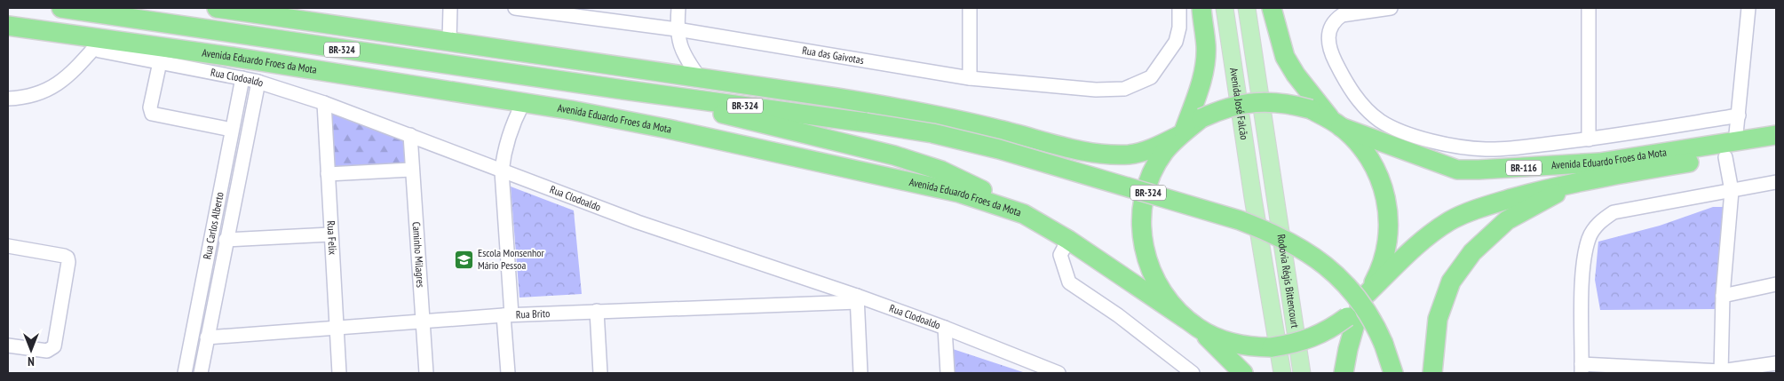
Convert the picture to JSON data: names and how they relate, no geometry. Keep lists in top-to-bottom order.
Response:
{
  "streets": {
    "highway": ["BR-324", "Avenida Eduardo Froes da Mota", "BR-116"],
    "main road": ["Avenida José Falcão", "Rodovia Régis Bittencourt"],
    "street": [
      "Rua das Gaivotas",
      "Rua Clodoaldo",
      "Rua Carlos Alberto",
      "Rua Felix",
      "Caminho Milagres",
      "Rua Brito"
    ]
  },
  "crossings": [
    ["BR-324", "Avenida Eduardo Froes da Mota"],
    ["Avenida Eduardo Froes da Mota", "Rua Clodoaldo"],
    ["Rua Clodoaldo", "Rua Carlos Alberto"],
    ["Rua Clodoaldo", "Rua Felix"],
    ["Rua Clodoaldo", "Caminho Milagres"],
    ["Rua Clodoaldo", "Rua Brito"],
    ["Avenida José Falcão", "Rodovia Régis Bittencourt"],
    ["Rua Carlos Alberto", "Rua Brito"],
    ["Rua Felix", "Rua Brito"],
    ["Caminho Milagres", "Rua Brito"]
  ],
  "places": {
    "school or university": ["Escola Monsenhor Mário Pessoa"]
  },
  "north": "bottom"
}
